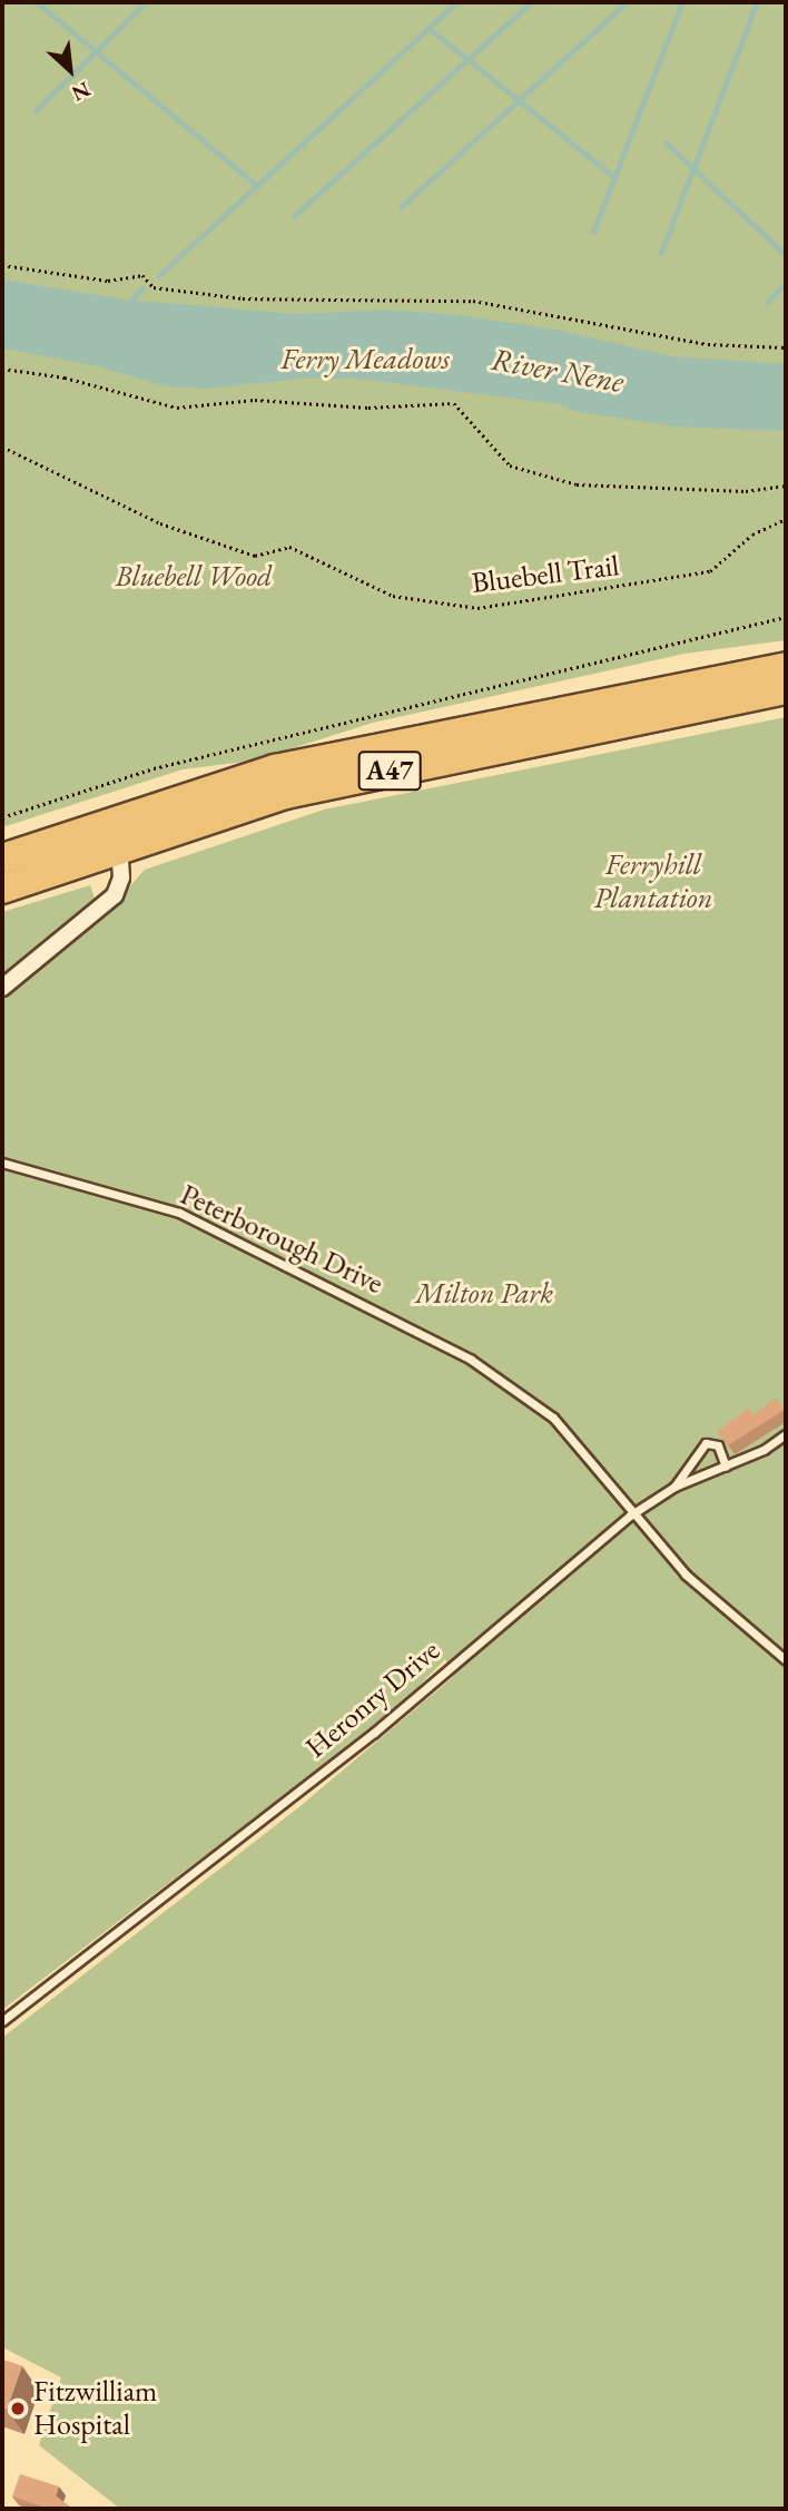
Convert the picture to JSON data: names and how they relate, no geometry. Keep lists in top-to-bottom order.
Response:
{
  "streets": {
    "highway": ["A47"],
    "lane": ["Peterborough Drive", "Heronry Drive"],
    "path": ["Bluebell Trail"]
  },
  "crossings": [
    ["Peterborough Drive", "Heronry Drive"]
  ],
  "water": ["River Nene"],
  "parks": [
    "Ferry Meadows",
    "Bluebell Wood",
    "Ferryhill Plantation",
    "Milton Park"
  ],
  "places": ["Fitzwilliam Hospital"],
  "north": "bottom right"
}
